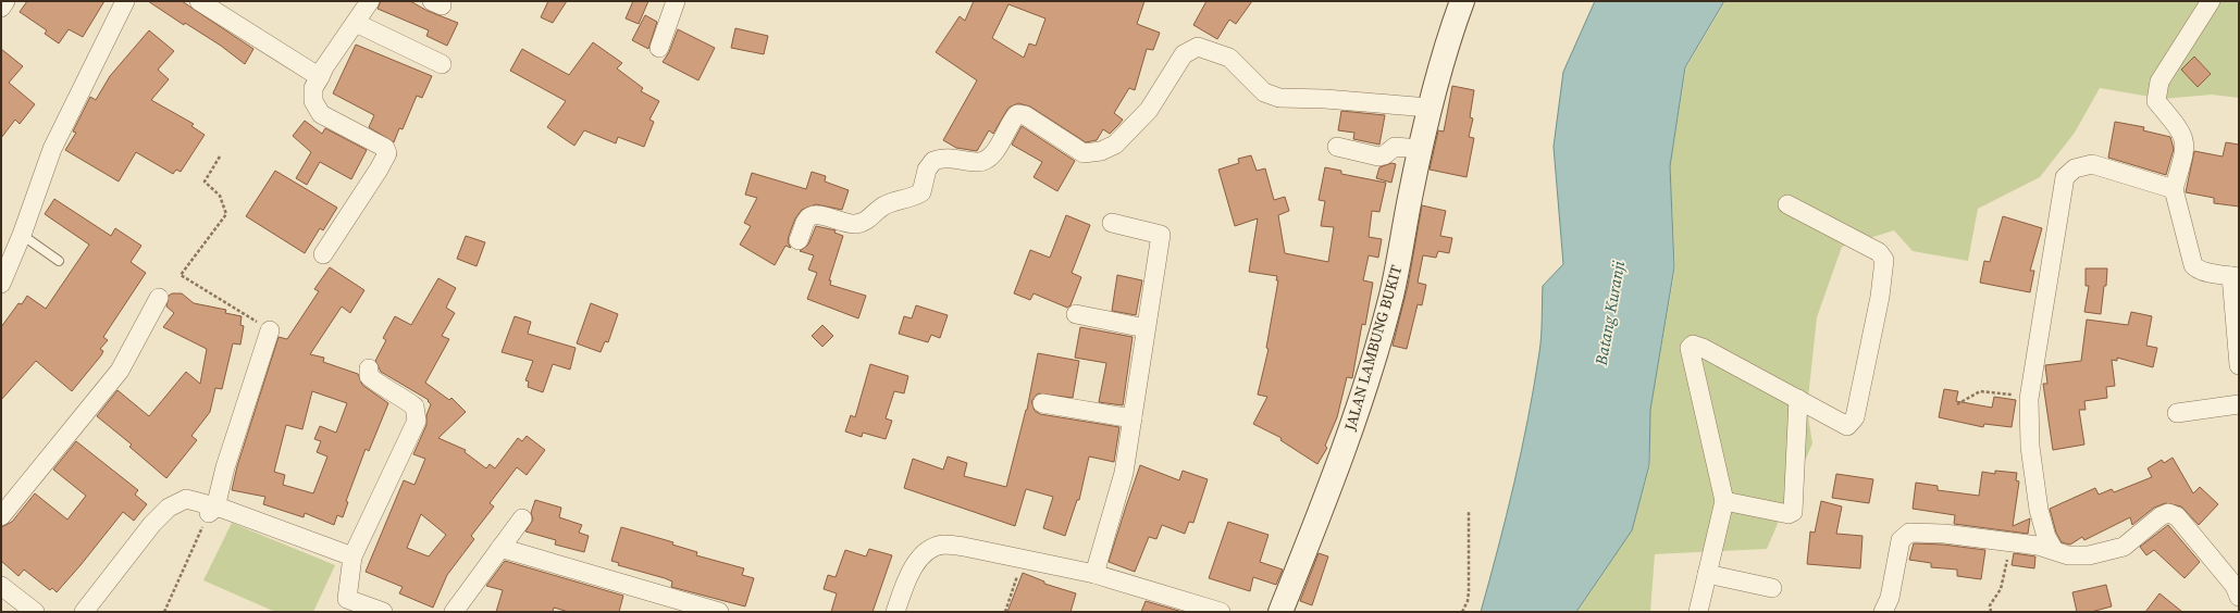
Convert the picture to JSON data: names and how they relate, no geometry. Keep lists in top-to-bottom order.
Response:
{
  "streets": {
    "street": ["JALAN LAMBUNG BUKIT"]
  },
  "water": ["Batang Kuranji"]
}
